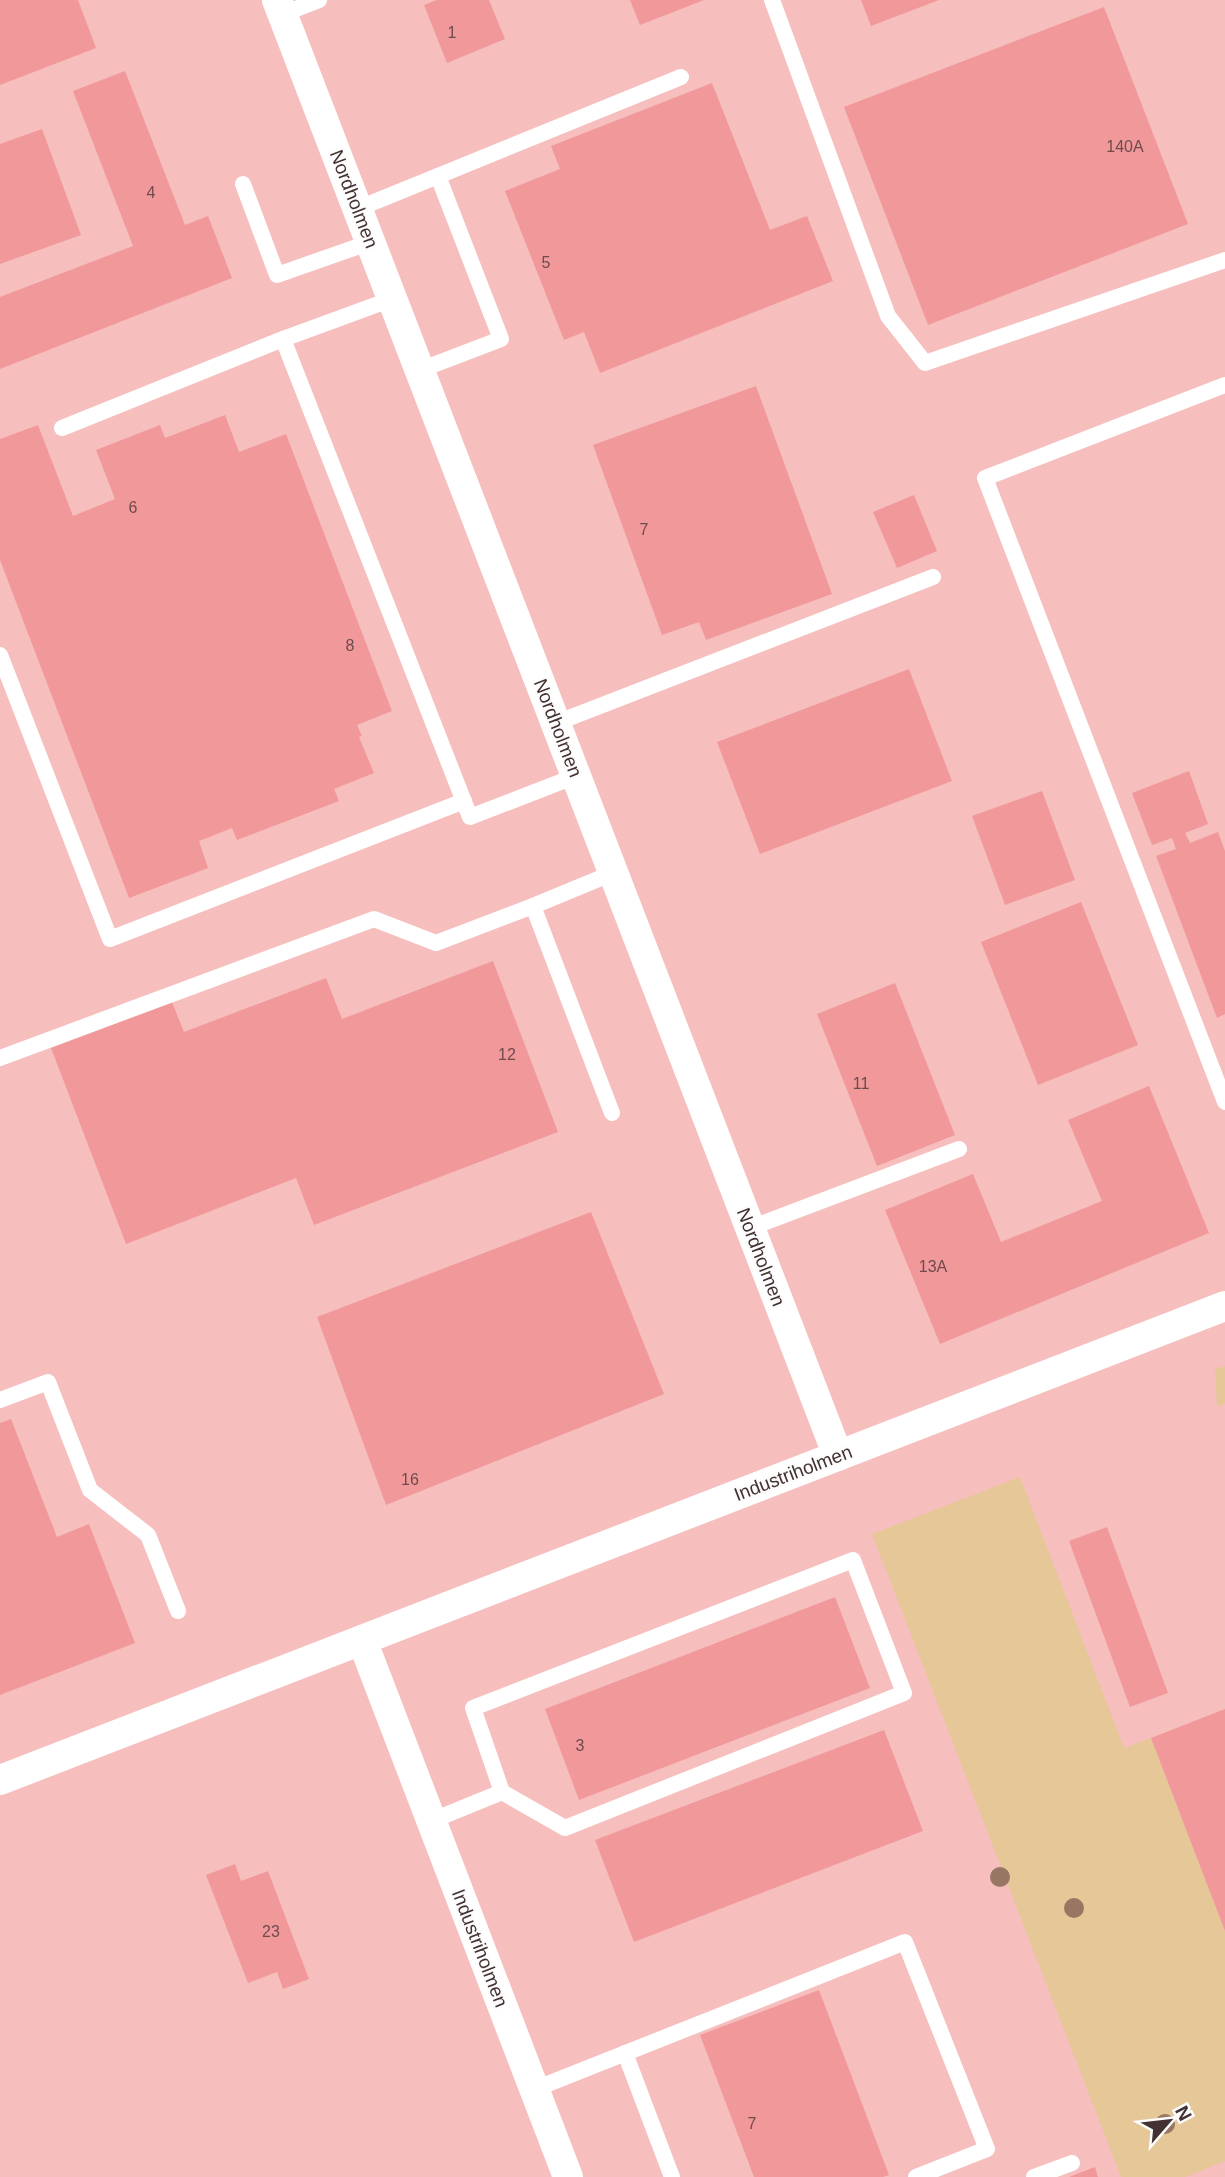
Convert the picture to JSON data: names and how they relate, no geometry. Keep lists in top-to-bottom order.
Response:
{
  "streets": {
    "street": ["Nordholmen", "Industriholmen"]
  },
  "crossings": [
    ["Nordholmen", "Industriholmen"]
  ],
  "house_numbers": [
    "1",
    "140A",
    "4",
    "5",
    "6",
    "7",
    "8",
    "12",
    "11",
    "13A",
    "16",
    "3",
    "23",
    "7"
  ],
  "north": "top right"
}
